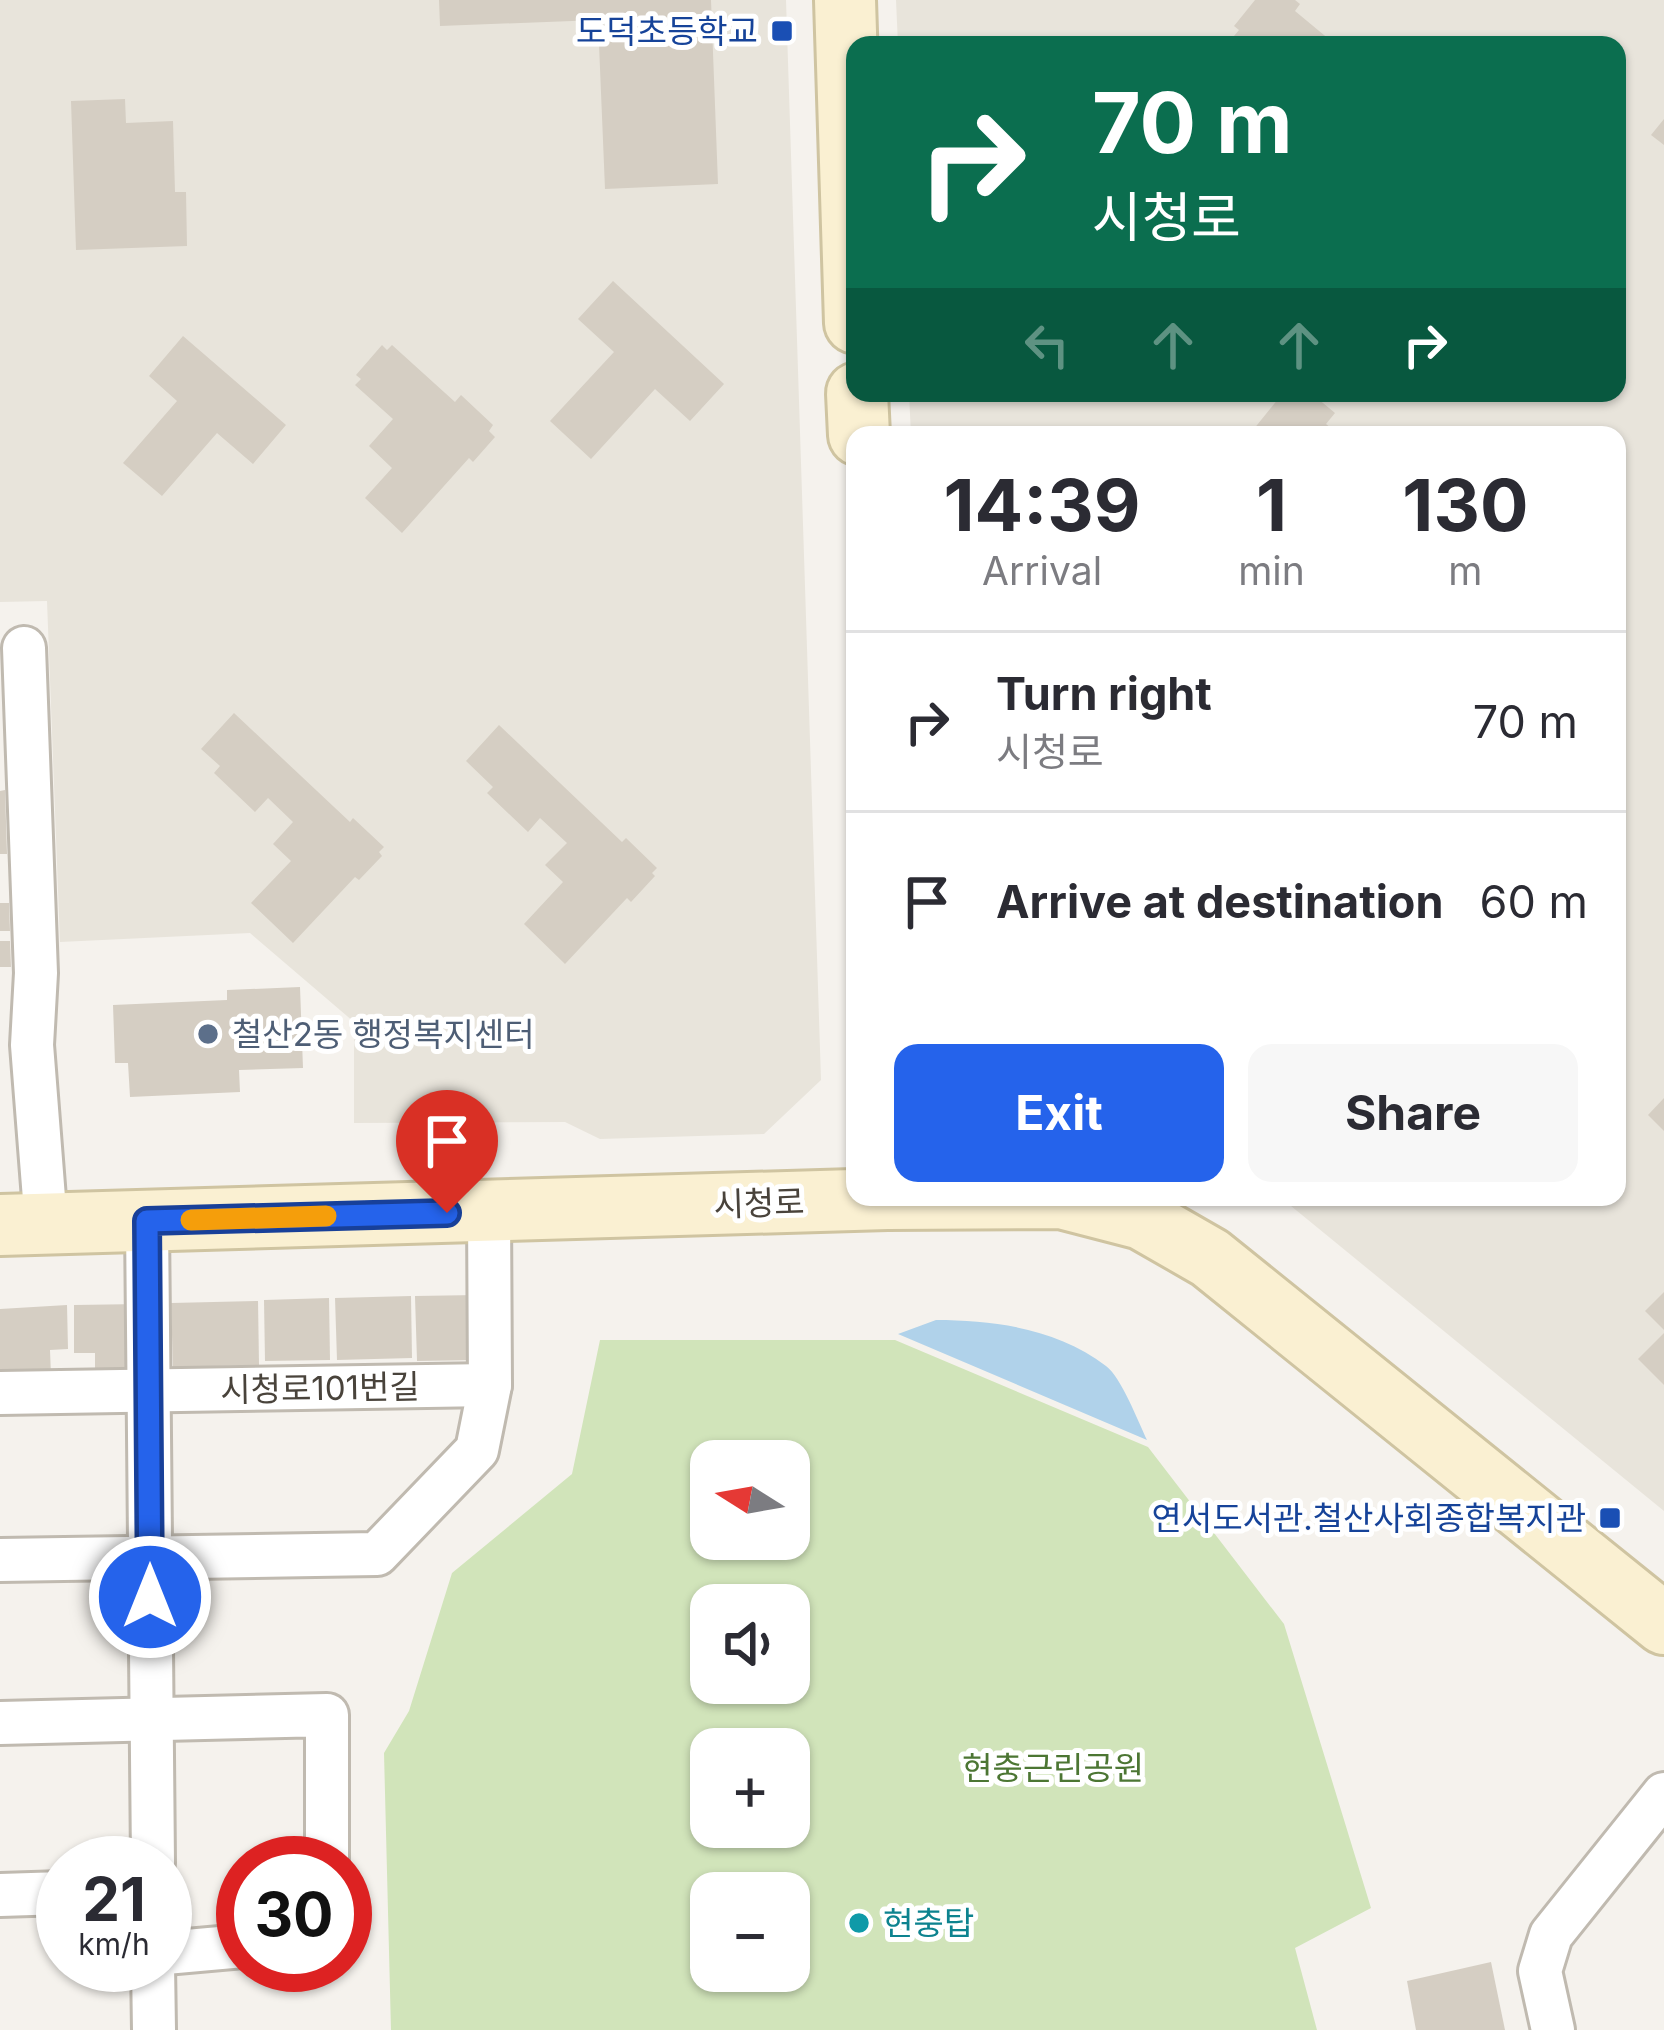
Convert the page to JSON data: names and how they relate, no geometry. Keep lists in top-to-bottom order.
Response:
{
  "streets": {
    "main road": ["시청로"],
    "street": ["시청로101번길"]
  },
  "parks": ["현충근린공원"],
  "places": {
    "transit": ["도덕초등학교", "연서도서관.철산사회종합복지관"],
    "other": ["철산2동 행정복지센터", "현충탑"]
  },
  "north": "left",
  "page": {
    "turn": ["70 m", "시청로"],
    "eta": [
      "14:39",
      "Arrival",
      "1",
      "min",
      "130",
      "m"
    ],
    "list": [
      {
        "name": "Turn right",
        "note": "시청로",
        "value": "70 m"
      },
      {
        "name": "Arrive at destination",
        "value": "60 m"
      }
    ],
    "buttons": ["Exit", "Share"],
    "map_buttons": ["+", "−"],
    "speed": "21 km/h",
    "limit": "30"
  }
}
